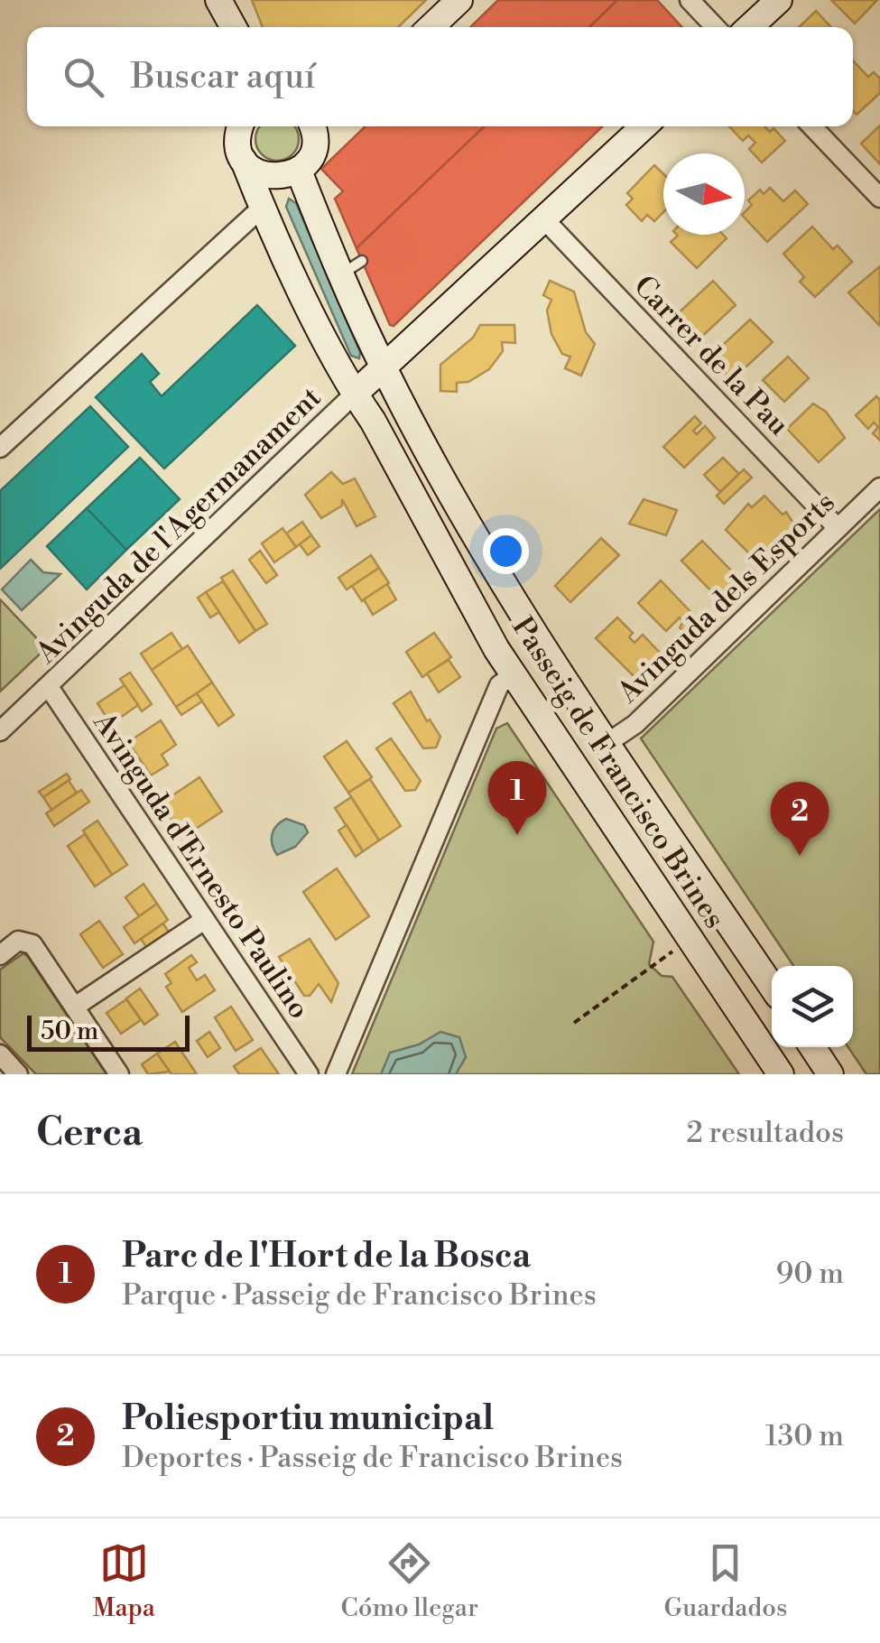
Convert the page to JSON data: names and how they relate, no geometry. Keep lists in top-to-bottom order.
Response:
{
  "streets": {
    "street": [
      "Carrer de la Pau",
      "Avinguda de l'Agermanament",
      "Avinguda dels Esports",
      "Passeig de Francisco Brines",
      "Avinguda d'Ernesto Paulino"
    ]
  },
  "crossings": [
    ["Carrer de la Pau", "Avinguda dels Esports"],
    ["Avinguda de l'Agermanament", "Passeig de Francisco Brines"],
    ["Avinguda de l'Agermanament", "Avinguda d'Ernesto Paulino"],
    ["Avinguda dels Esports", "Passeig de Francisco Brines"]
  ],
  "scale_bar": "50 m",
  "north": "right",
  "page": {
    "search": "Buscar aquí",
    "pins": ["1", "2"],
    "scale": "50 m",
    "heading": ["Cerca", "2 resultados"],
    "list": [
      {
        "mark": "1",
        "name": "Parc de l'Hort de la Bosca",
        "note": "Parque · Passeig de Francisco Brines",
        "value": "90 m"
      },
      {
        "mark": "2",
        "name": "Poliesportiu municipal",
        "note": "Deportes · Passeig de Francisco Brines",
        "value": "130 m"
      }
    ],
    "nav": ["Mapa", "Cómo llegar", "Guardados"]
  }
}
